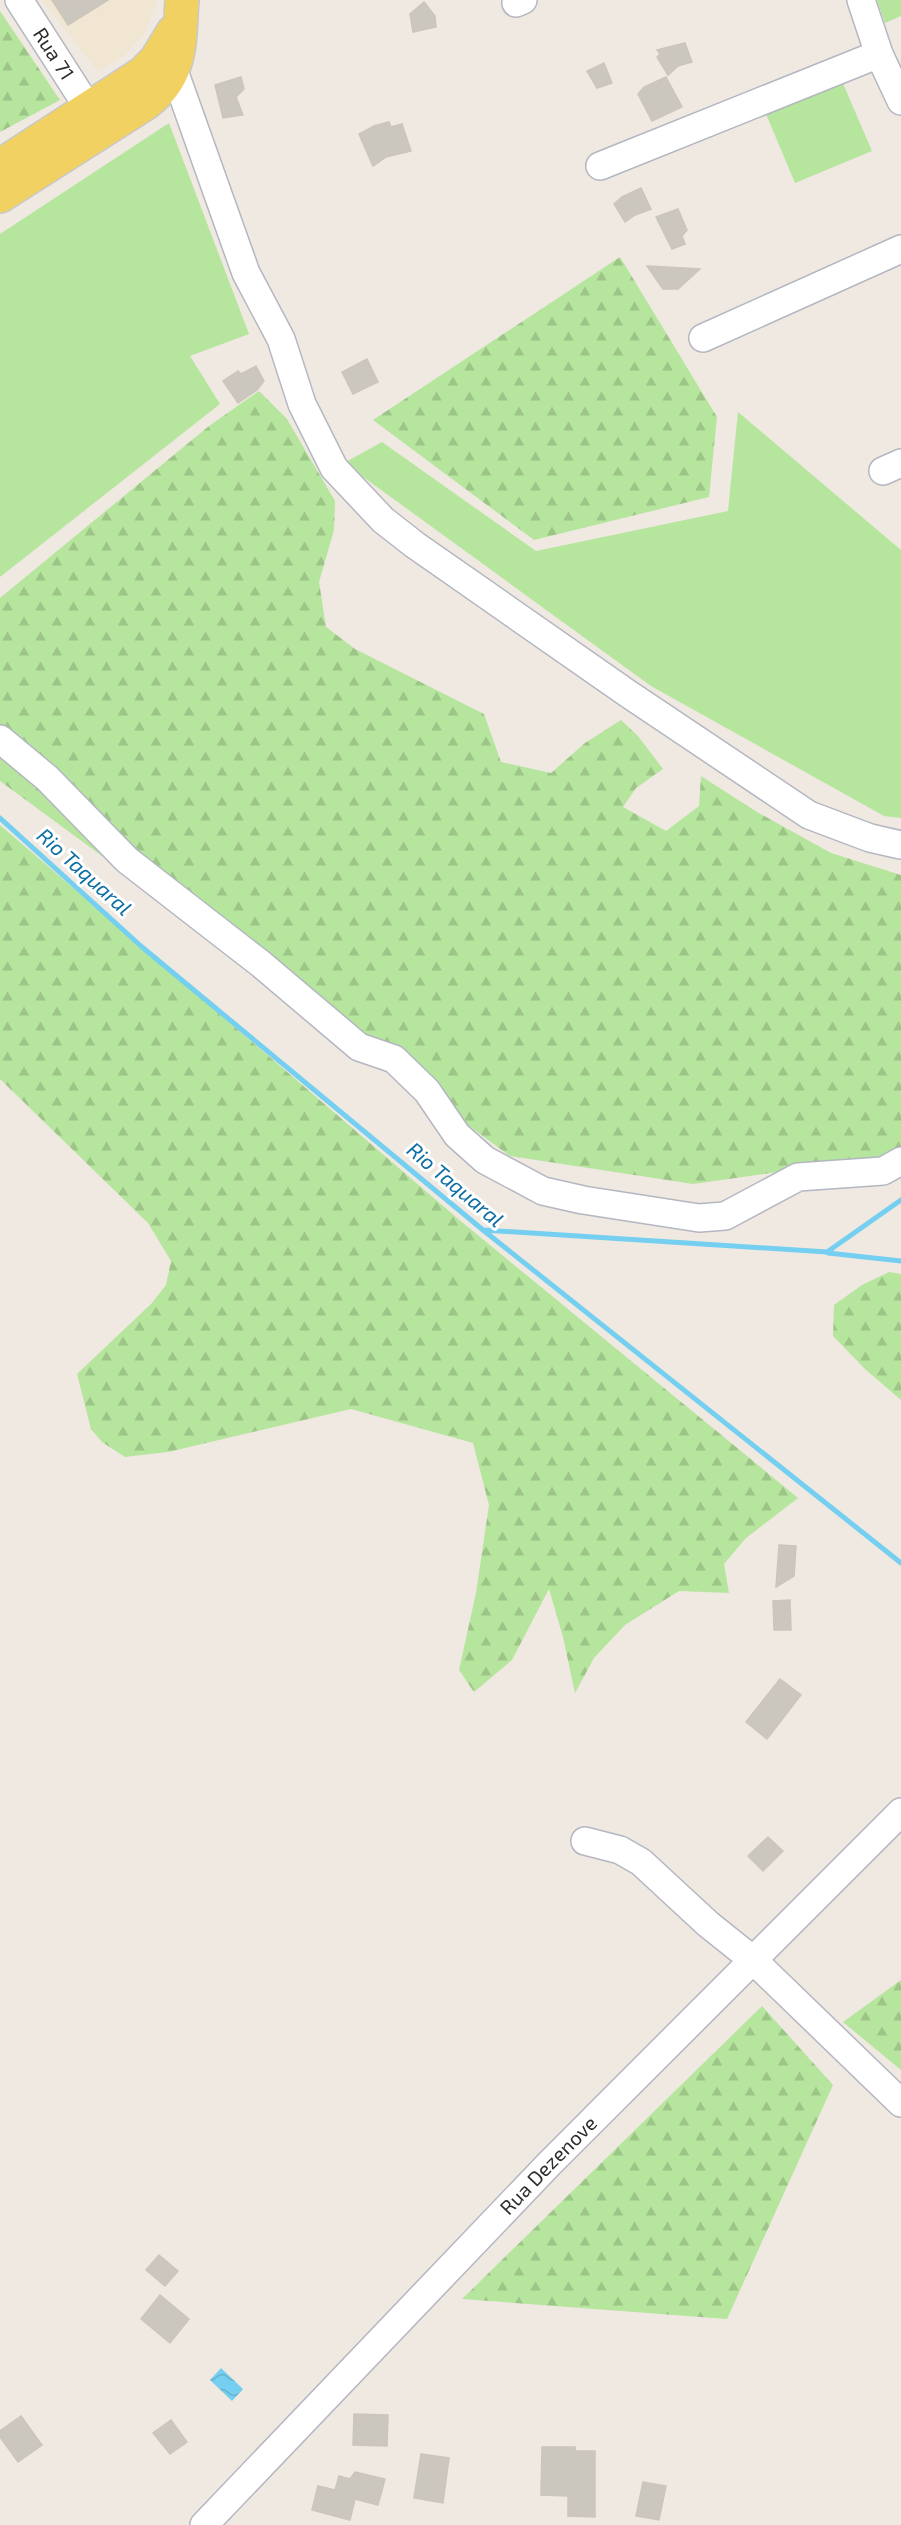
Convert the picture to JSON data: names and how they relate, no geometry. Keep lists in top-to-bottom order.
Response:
{
  "streets": {
    "street": ["Rua 71", "Rua Dezenove"]
  },
  "water": ["Rio Taquaral"]
}
